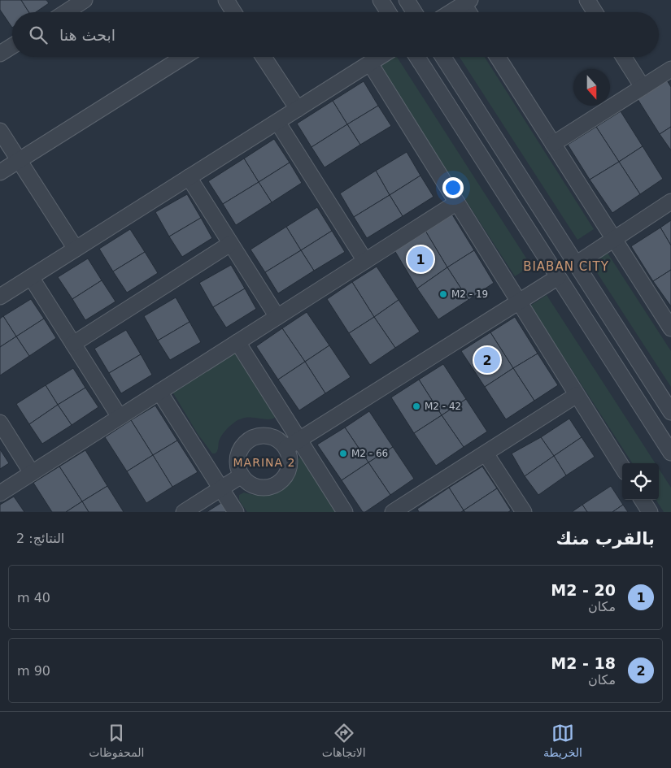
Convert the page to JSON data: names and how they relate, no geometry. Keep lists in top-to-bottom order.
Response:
{
  "districts": ["BIABAN CITY", "MARINA 2"],
  "places": ["M2 - 19", "M2 - 42", "M2 - 66"],
  "north": "bottom",
  "page": {
    "search": "ابحث هنا",
    "pins": ["1", "2"],
    "heading": ["بالقرب منك", "النتائج: 2"],
    "list": [
      {
        "mark": "1",
        "name": "M2 - 20",
        "note": "مكان",
        "value": "40 m"
      },
      {
        "mark": "2",
        "name": "M2 - 18",
        "note": "مكان",
        "value": "90 m"
      }
    ],
    "nav": ["الخريطة", "الاتجاهات", "المحفوظات"]
  }
}
